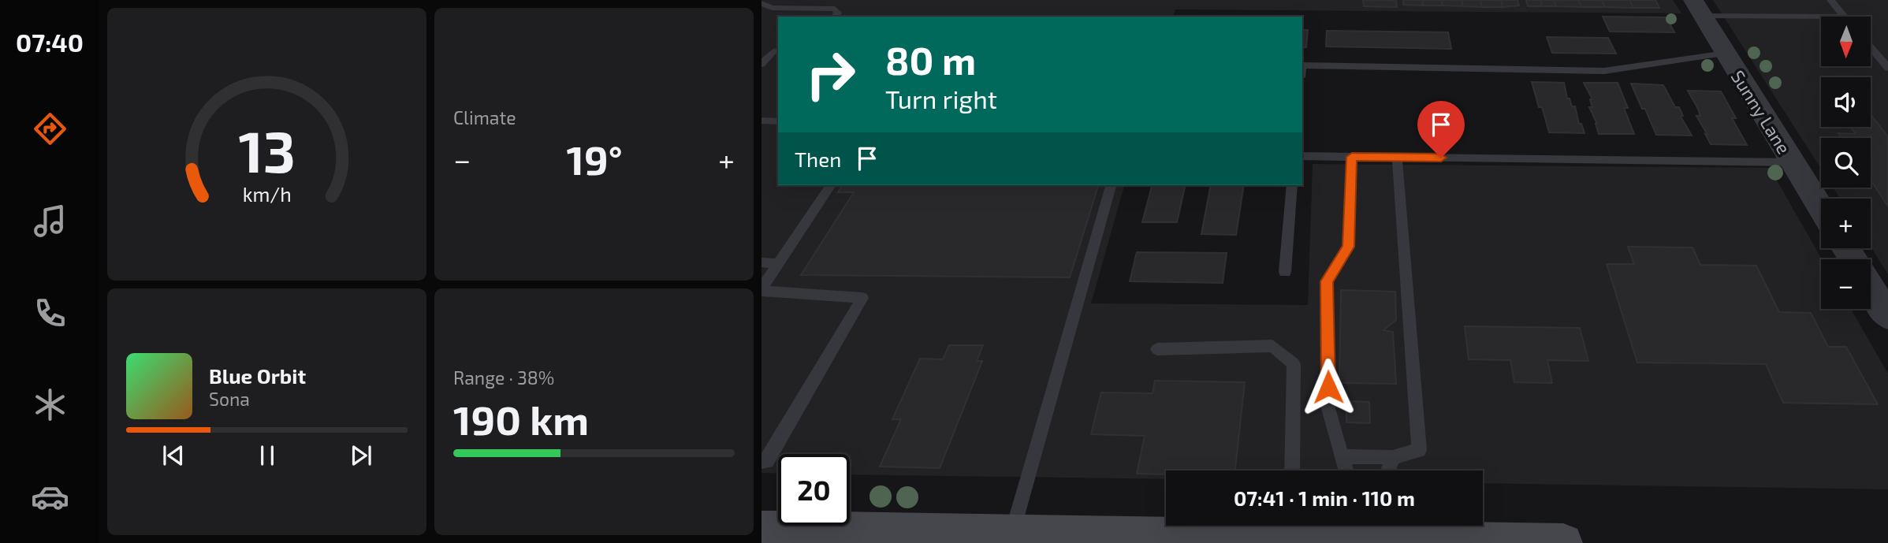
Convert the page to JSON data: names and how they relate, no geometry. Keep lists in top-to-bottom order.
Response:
{
  "streets": {
    "street": ["Sunny Lane"]
  },
  "north": "bottom",
  "page": {
    "tabs": "07:40",
    "tile": [
      "Climate",
      ["Range · 38%", "190 km"]
    ],
    "map_buttons": ["+", "−"],
    "turn": ["80 m", "Turn right"],
    "then": "Then",
    "heat": ["−", "19°", "+"],
    "song": ["Blue Orbit", "Sona"],
    "limit": "20",
    "trip": "07:41 · 1 min · 110 m",
    "gauge": ["13", "km/h"]
  }
}
